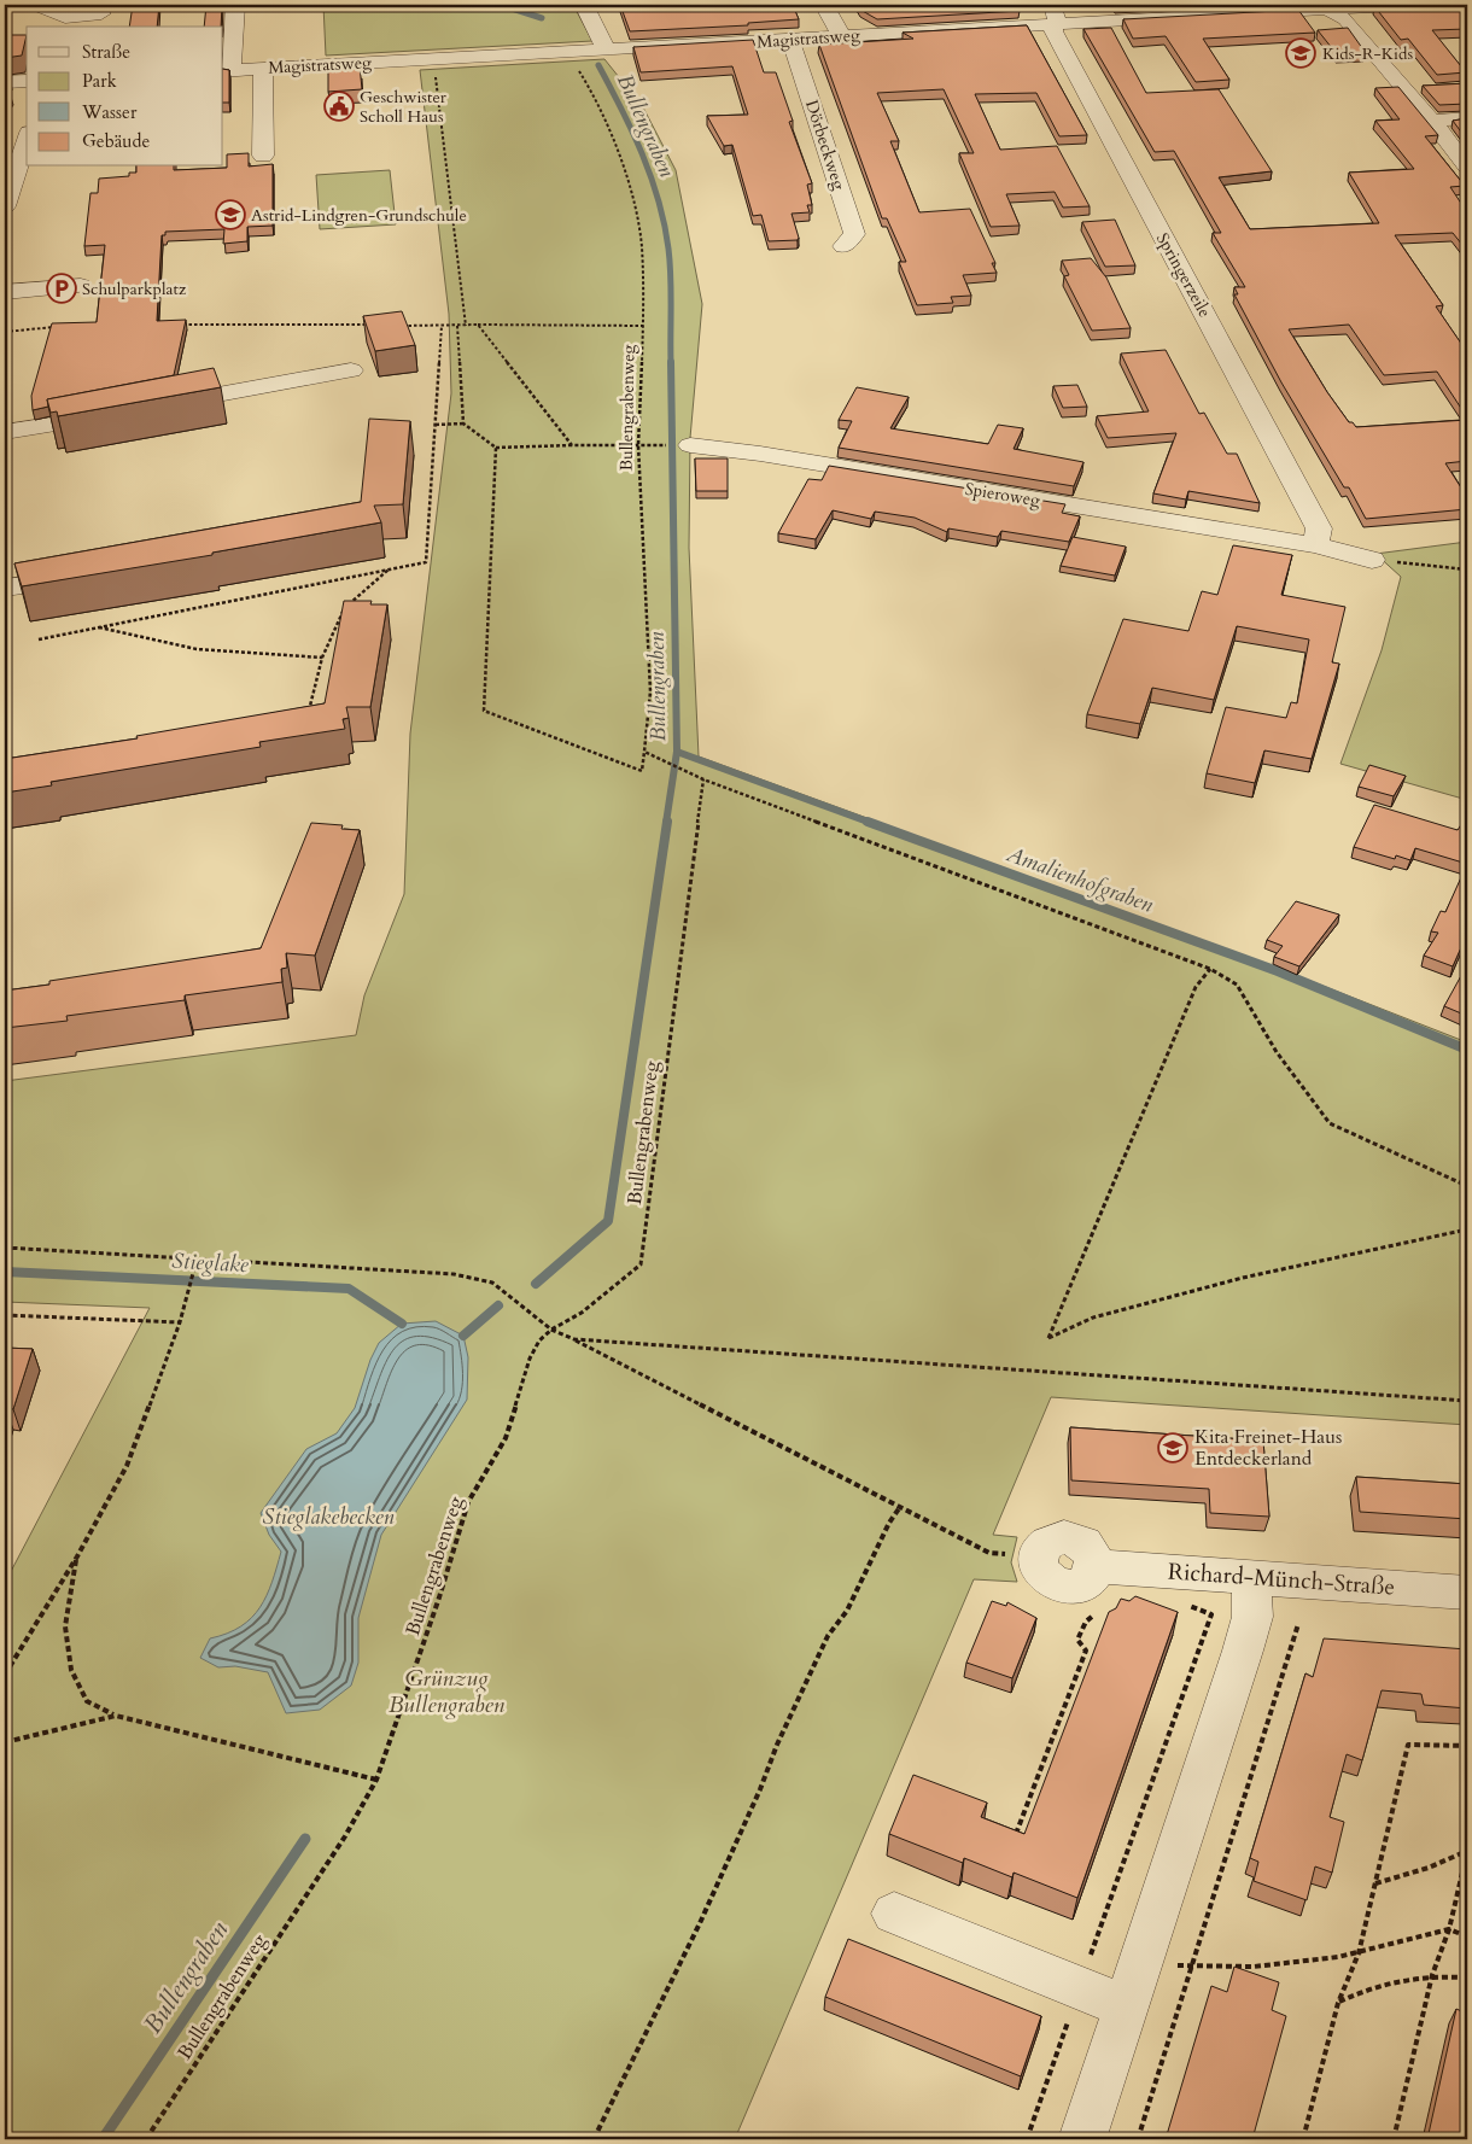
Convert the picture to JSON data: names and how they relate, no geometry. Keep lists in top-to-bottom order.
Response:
{
  "streets": {
    "street": [
      "Magistratsweg",
      "Dörbeckweg",
      "Springerzeile",
      "Spieroweg",
      "Richard-Münch-Straße"
    ],
    "path": ["Bullengrabenweg"]
  },
  "crossings": [
    ["Magistratsweg", "Dörbeckweg"],
    ["Magistratsweg", "Springerzeile"],
    ["Springerzeile", "Spieroweg"]
  ],
  "water": [
    "Bullengraben",
    "Amalienhofgraben",
    "Stieglake",
    "Stieglakebecken"
  ],
  "parks": ["Grünzug Bullengraben"],
  "places": {
    "school or university": ["Kids-R-Kids", "Astrid-Lindgren-Grundschule", "Kita Freinet-Haus Entdeckerland"],
    "public building": ["Geschwister Scholl Haus"],
    "parking": ["Schulparkplatz"]
  },
  "legend": [
    "Straße",
    "Park",
    "Wasser",
    "Gebäude"
  ]
}
